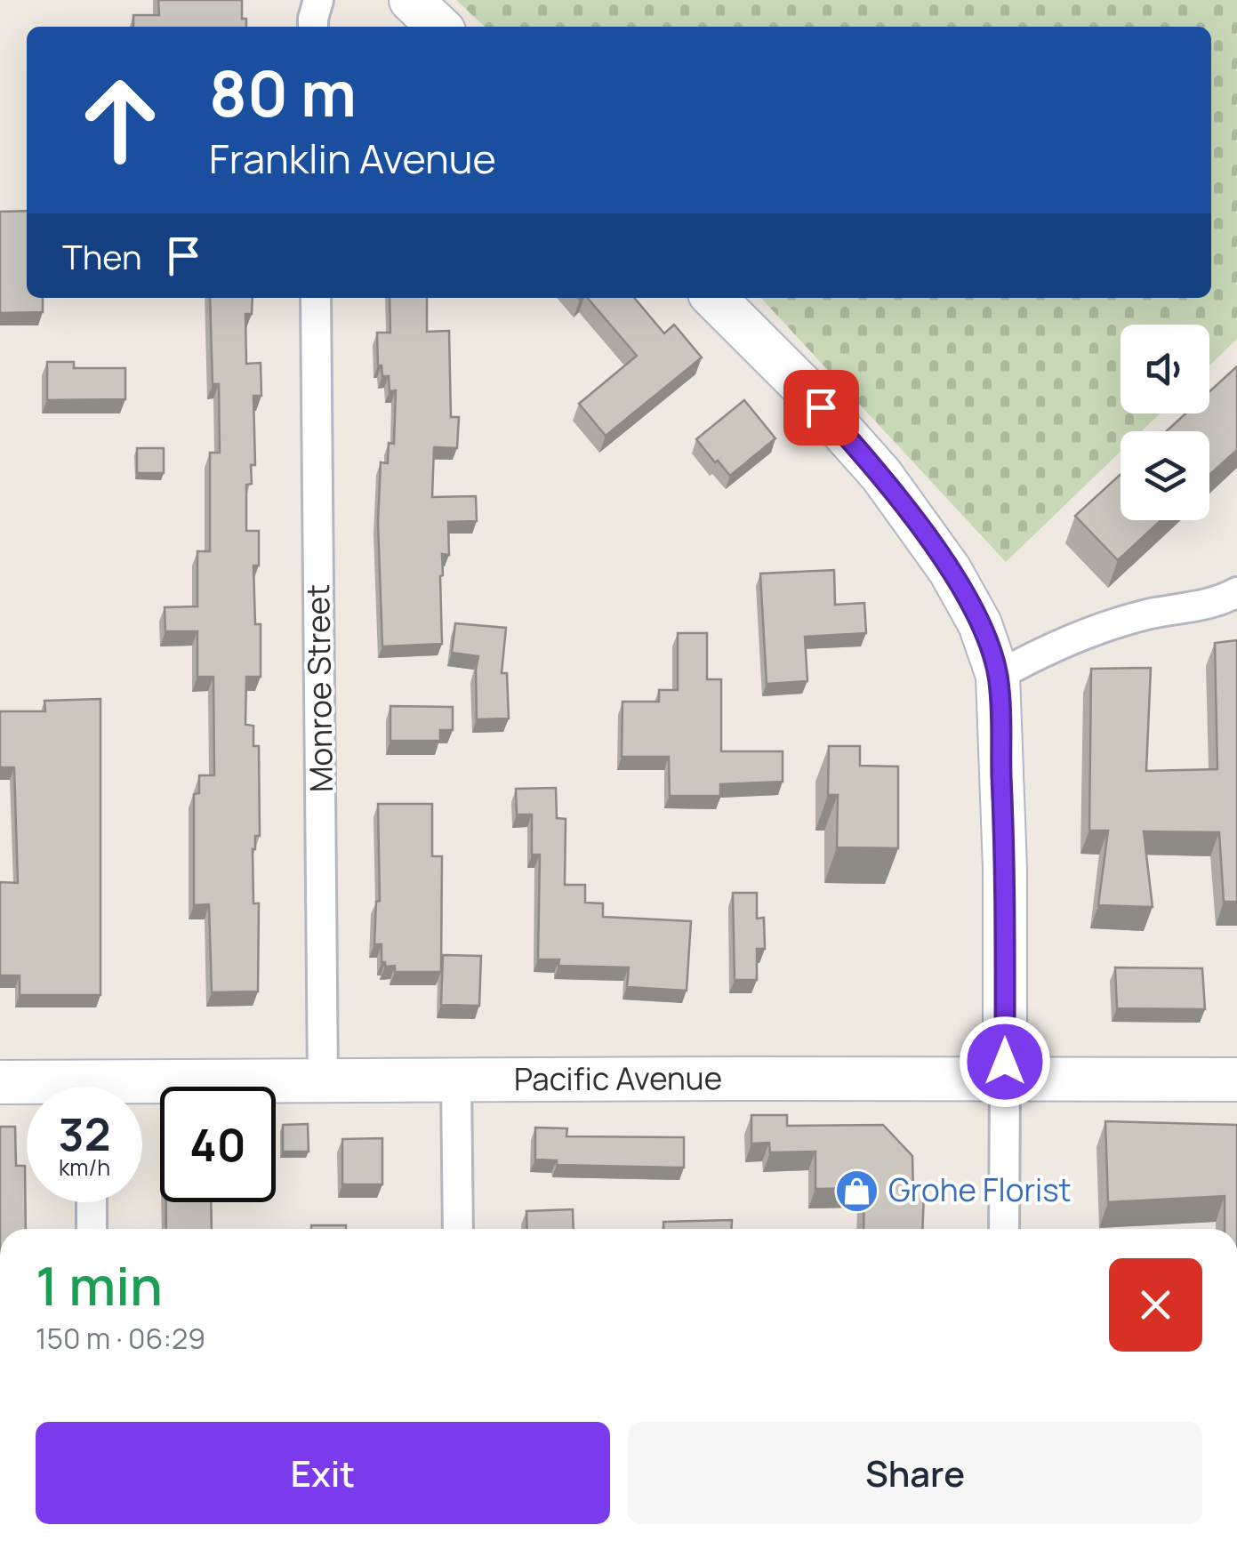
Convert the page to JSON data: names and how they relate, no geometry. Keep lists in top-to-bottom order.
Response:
{
  "streets": {
    "street": ["Monroe Street", "Pacific Avenue"]
  },
  "crossings": [
    ["Monroe Street", "Pacific Avenue"]
  ],
  "places": {
    "shop": ["Grohe Florist"]
  },
  "page": {
    "turn": ["80 m", "Franklin Avenue"],
    "then": "Then",
    "speed": "32 km/h",
    "limit": "40",
    "heading": ["1 min", "150 m · 06:29"],
    "buttons": ["Exit", "Share"]
  }
}
